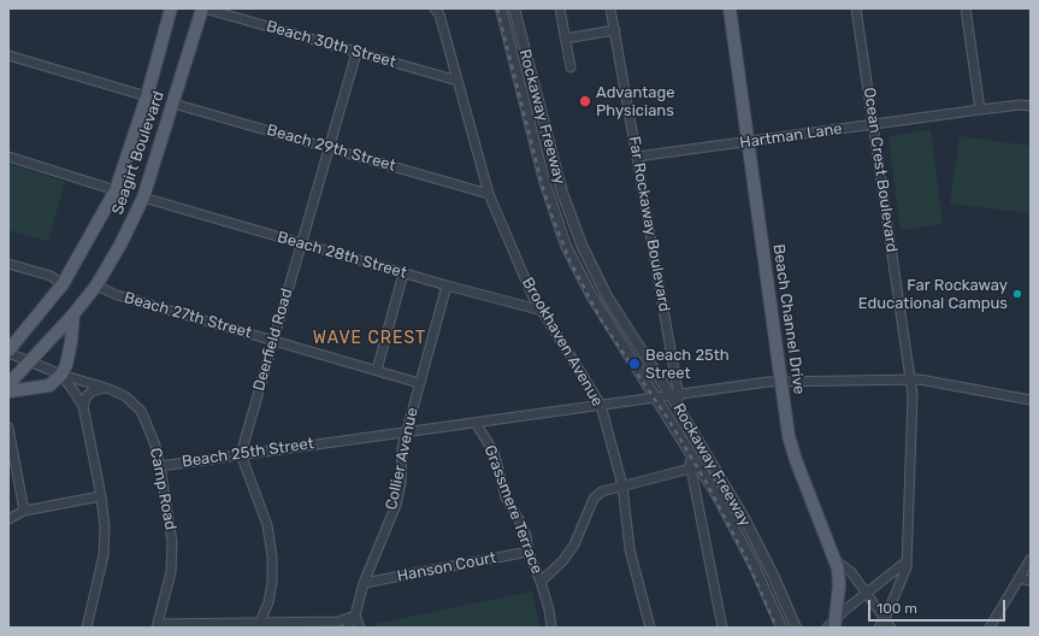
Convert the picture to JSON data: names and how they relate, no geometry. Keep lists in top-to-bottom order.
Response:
{
  "streets": {
    "main road": ["Seagirt Boulevard", "Beach Channel Drive"],
    "street": [
      "Beach 30th Street",
      "Rockaway Freeway",
      "Hartman Lane",
      "Beach 29th Street",
      "Ocean Crest Boulevard",
      "Far Rockaway Boulevard",
      "Beach 28th Street",
      "Beach 27th Street",
      "Deerfield Road",
      "Brookhaven Avenue",
      "Beach 25th Street",
      "Collier Avenue",
      "Camp Road",
      "Grassmere Terrace",
      "Hanson Court"
    ]
  },
  "crossings": [
    ["Beach 30th Street", "Seagirt Boulevard"],
    ["Beach 30th Street", "Deerfield Road"],
    ["Beach 30th Street", "Brookhaven Avenue"],
    ["Rockaway Freeway", "Far Rockaway Boulevard"],
    ["Rockaway Freeway", "Beach 25th Street"],
    ["Hartman Lane", "Ocean Crest Boulevard"],
    ["Hartman Lane", "Far Rockaway Boulevard"],
    ["Hartman Lane", "Beach Channel Drive"],
    ["Beach 29th Street", "Seagirt Boulevard"],
    ["Beach 29th Street", "Deerfield Road"],
    ["Beach 29th Street", "Brookhaven Avenue"],
    ["Seagirt Boulevard", "Beach 28th Street"],
    ["Seagirt Boulevard", "Beach 27th Street"],
    ["Seagirt Boulevard", "Camp Road"],
    ["Ocean Crest Boulevard", "Beach 25th Street"],
    ["Far Rockaway Boulevard", "Beach 25th Street"],
    ["Beach 28th Street", "Deerfield Road"],
    ["Beach 28th Street", "Brookhaven Avenue"],
    ["Beach 28th Street", "Collier Avenue"],
    ["Beach 27th Street", "Deerfield Road"],
    ["Beach 27th Street", "Collier Avenue"],
    ["Beach Channel Drive", "Beach 25th Street"],
    ["Deerfield Road", "Beach 25th Street"],
    ["Brookhaven Avenue", "Beach 25th Street"],
    ["Beach 25th Street", "Collier Avenue"],
    ["Beach 25th Street", "Camp Road"],
    ["Beach 25th Street", "Grassmere Terrace"],
    ["Collier Avenue", "Hanson Court"],
    ["Grassmere Terrace", "Hanson Court"]
  ],
  "districts": ["WAVE CREST"],
  "places": ["Advantage Physicians", "Far Rockaway Educational Campus", "Beach 25th Street"],
  "scale_bar": "100 m"
}
